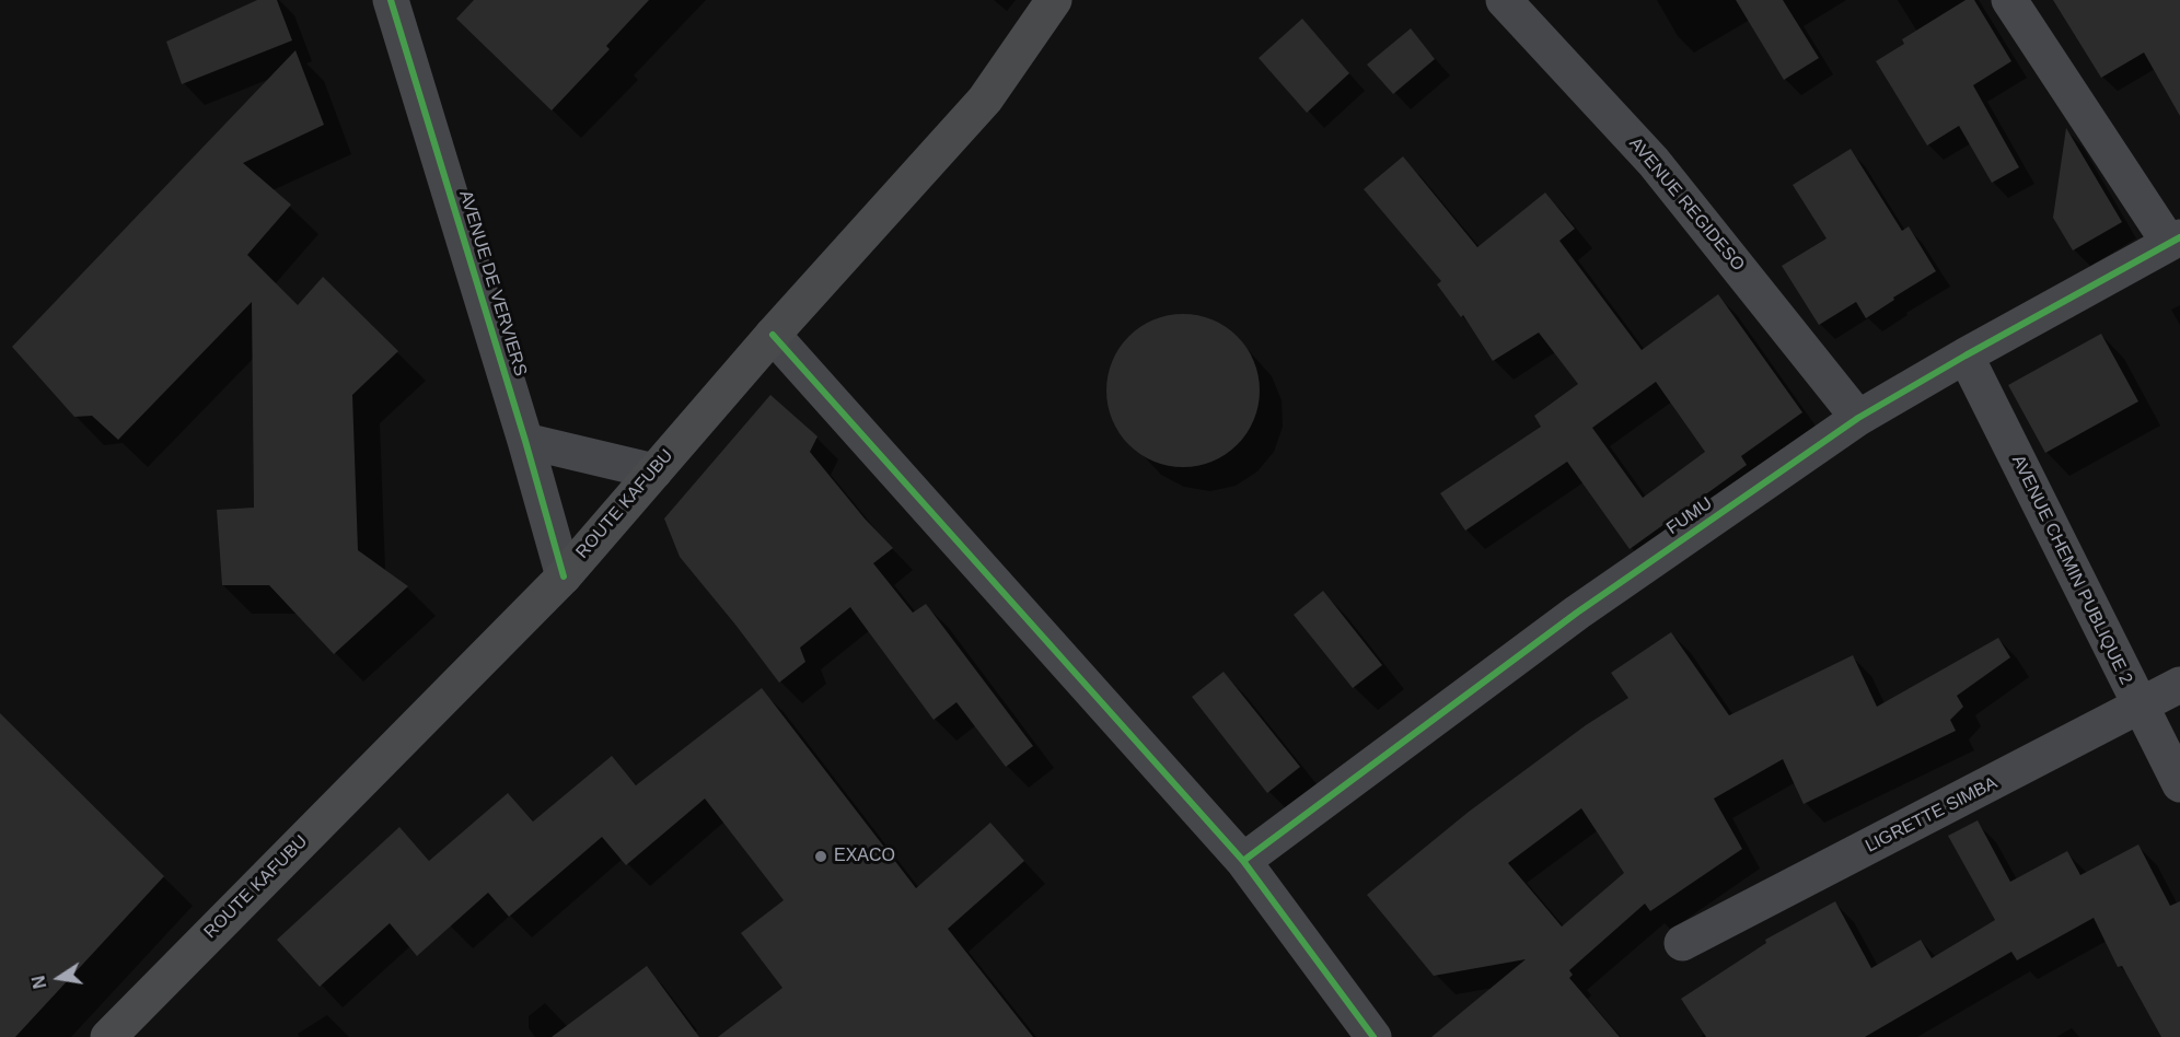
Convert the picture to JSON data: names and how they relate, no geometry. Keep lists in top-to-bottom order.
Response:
{
  "streets": {
    "main road": ["ROUTE KAFUBU"],
    "street": [
      "AVENUE REGIDESO",
      "AVENUE DE VERVIERS",
      "FUMU",
      "AVENUE CHEMIN PUBLIQUE 2",
      "LIGRETTE SIMBA"
    ]
  },
  "crossings": [
    ["AVENUE REGIDESO", "FUMU"],
    ["AVENUE DE VERVIERS", "ROUTE KAFUBU"],
    ["FUMU", "AVENUE CHEMIN PUBLIQUE 2"],
    ["AVENUE CHEMIN PUBLIQUE 2", "LIGRETTE SIMBA"]
  ],
  "places": ["EXACO"],
  "north": "left"
}
